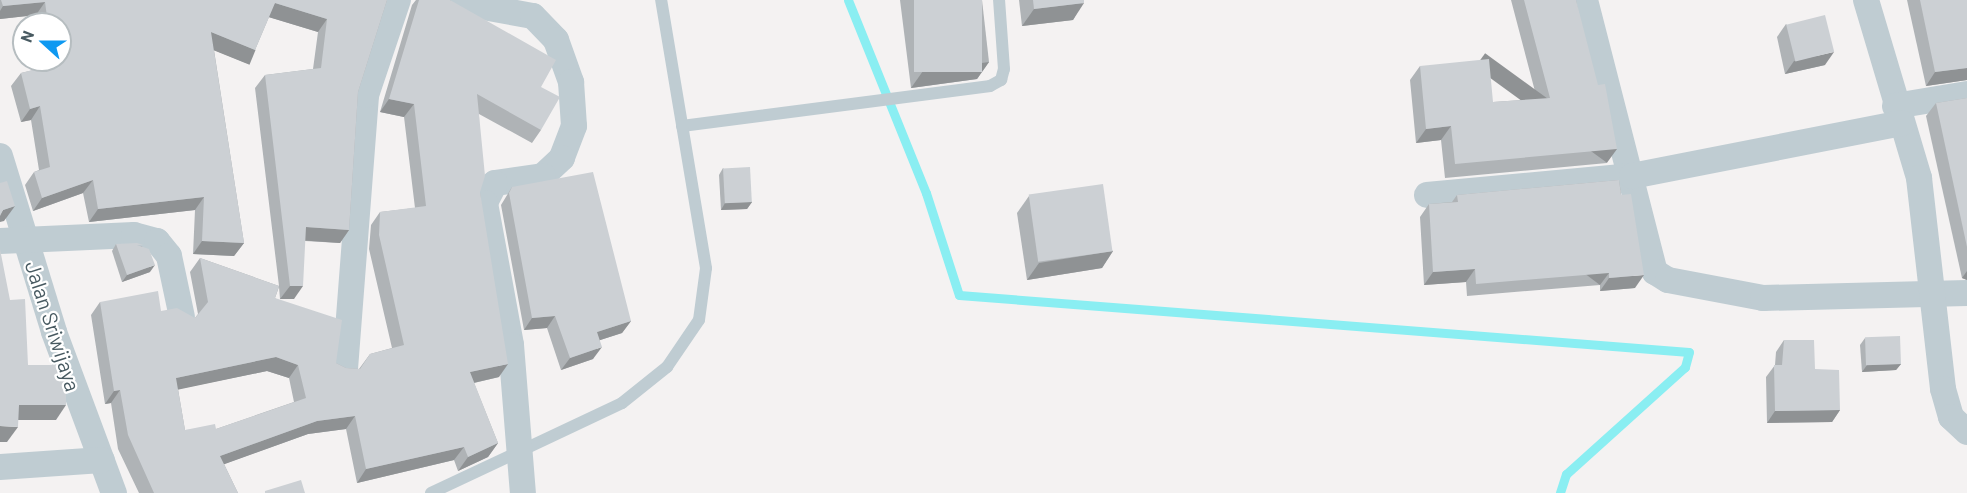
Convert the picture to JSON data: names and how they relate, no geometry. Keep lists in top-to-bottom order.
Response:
{
  "streets": {
    "street": ["Jalan Sriwijaya"]
  },
  "north": "left"
}
